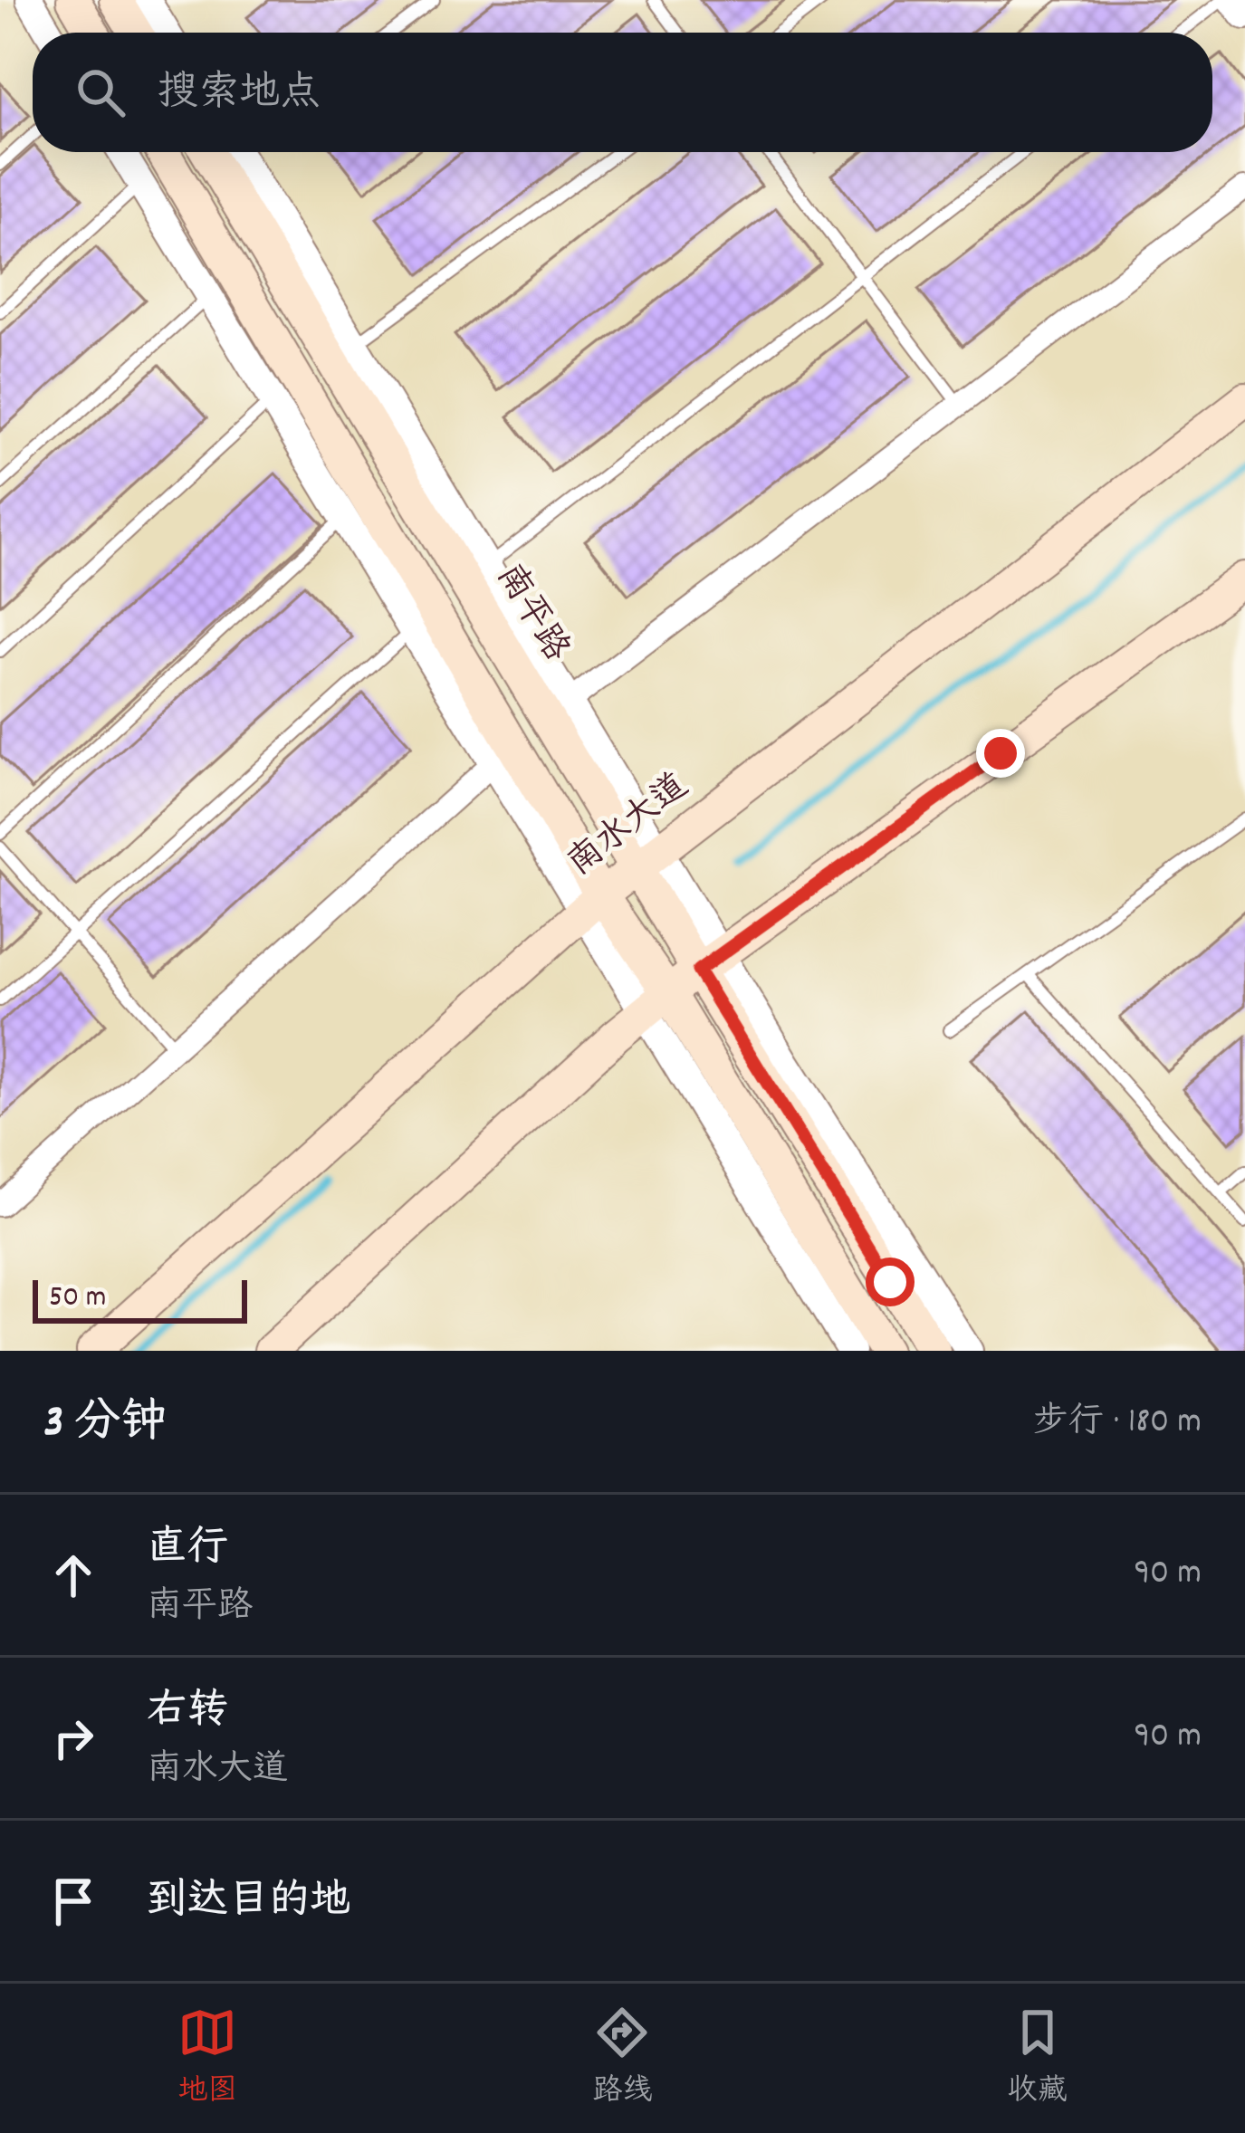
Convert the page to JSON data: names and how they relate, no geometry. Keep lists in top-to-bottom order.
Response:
{
  "streets": {
    "main road": ["南平路", "南水大道"]
  },
  "crossings": [
    ["南平路", "南水大道"]
  ],
  "scale_bar": "50 m",
  "page": {
    "search": "搜索地点",
    "scale": "50 m",
    "heading": ["3 分钟", "步行 · 180 m"],
    "list": [
      ["直行", "南平路", "90 m"],
      ["右转", "南水大道", "90 m"],
      "到达目的地"
    ],
    "nav": ["地图", "路线", "收藏"]
  }
}
